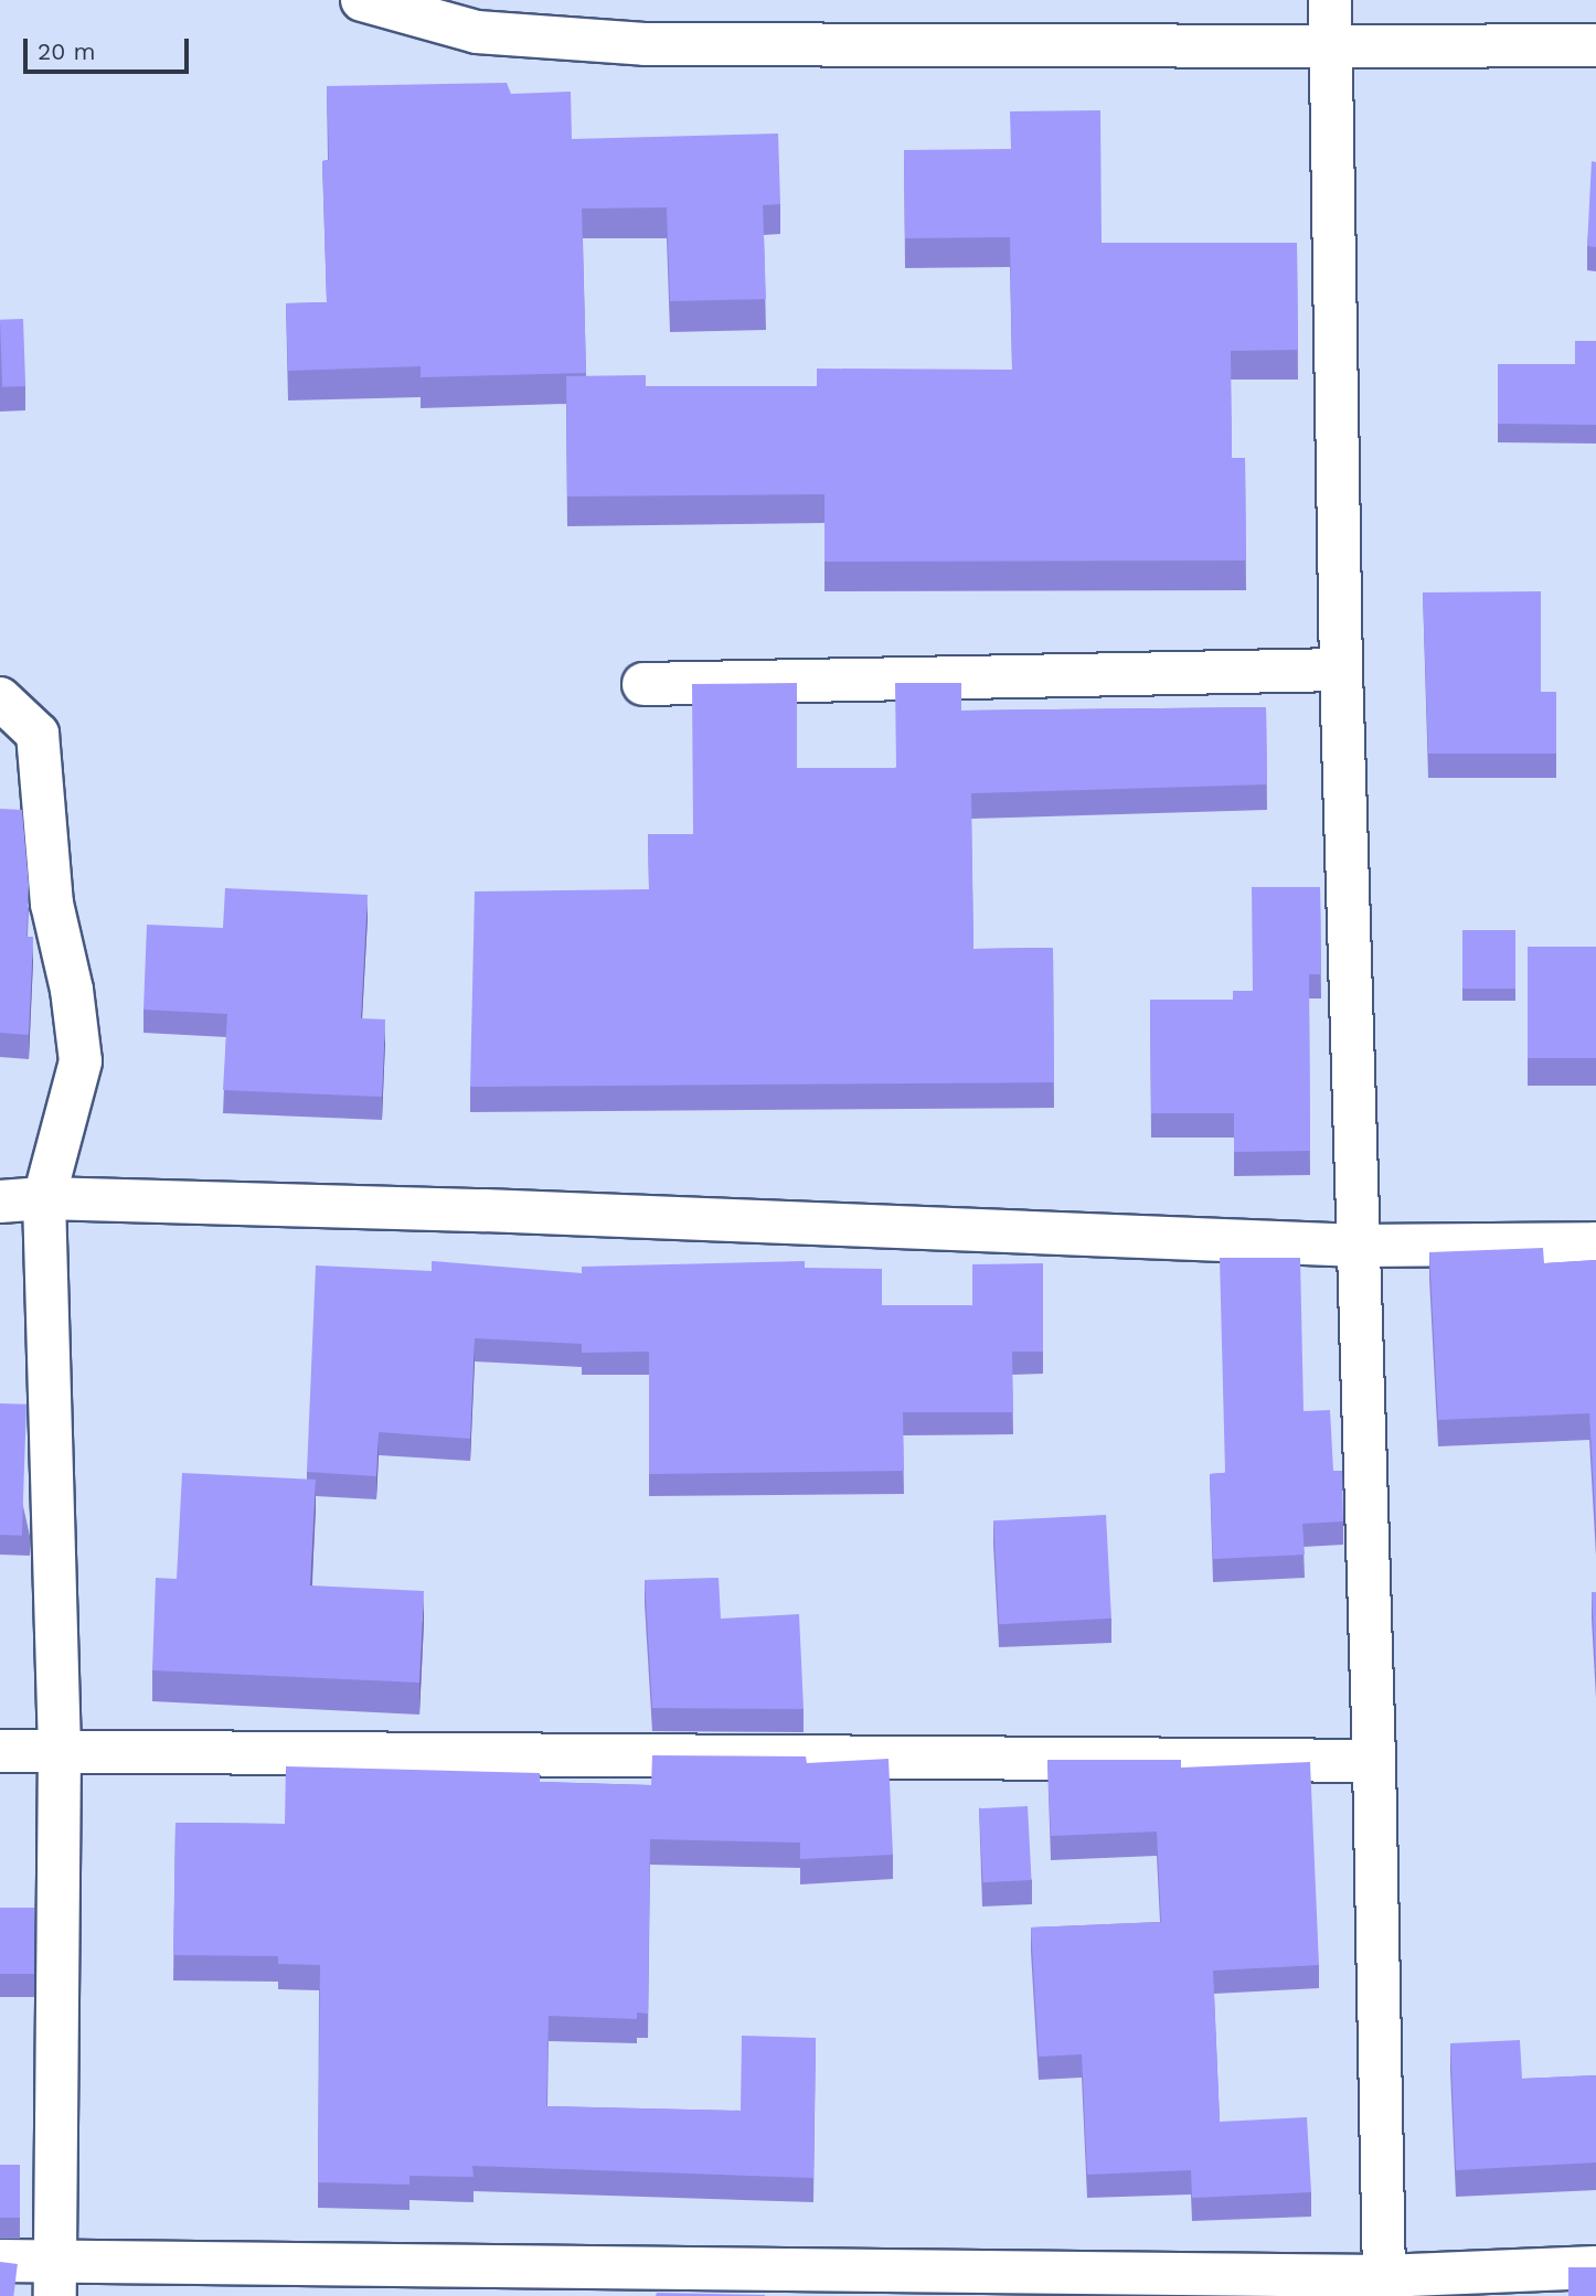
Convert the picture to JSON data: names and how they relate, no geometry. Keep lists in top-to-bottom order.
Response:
{
  "scale_bar": "20 m"
}
